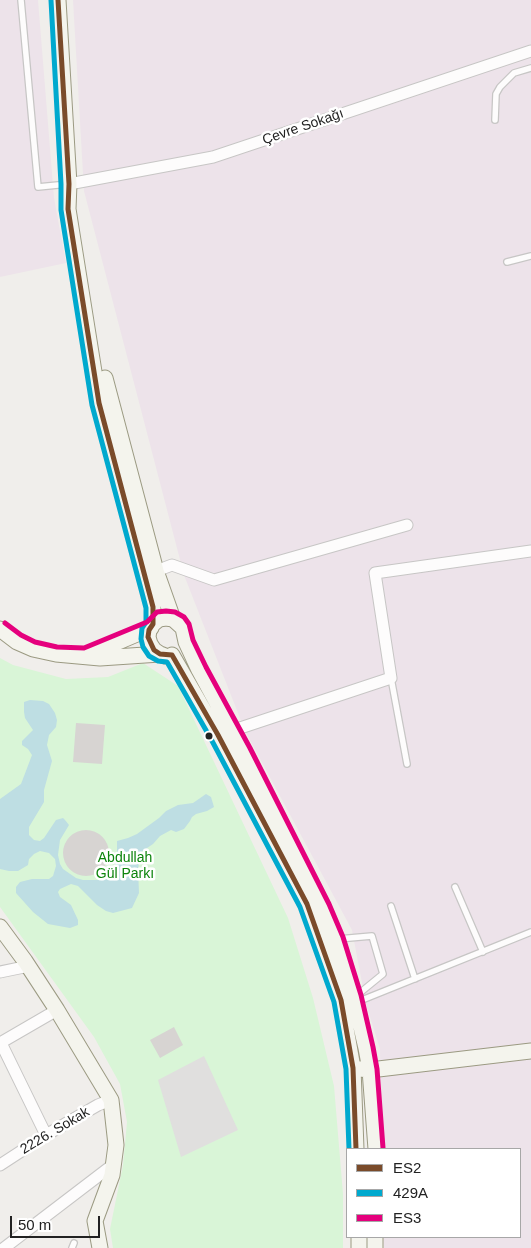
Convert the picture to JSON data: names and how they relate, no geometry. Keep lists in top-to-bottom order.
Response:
{
  "streets": {
    "street": ["Çevre Sokağı", "2226. Sokak"]
  },
  "parks": ["Abdullah Gül Parkı"],
  "lines": ["transit line ES2", "transit line 429A", "transit line ES3"],
  "legend": ["ES2", "429A", "ES3"],
  "scale_bar": "50 m"
}
